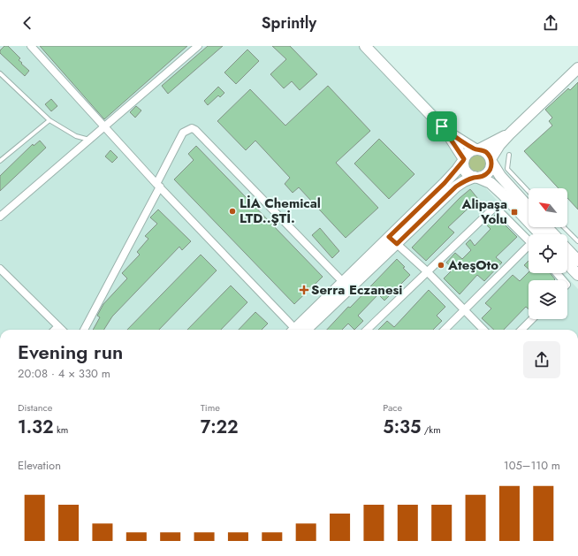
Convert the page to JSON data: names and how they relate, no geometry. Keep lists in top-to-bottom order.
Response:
{
  "places": {
    "other": ["LİA Chemical LTD..ŞTİ.", "AteşOto"],
    "transit": ["Alipaşa Yolu"],
    "health": ["Serra Eczanesi"]
  },
  "north": "top left",
  "page": {
    "header": "Sprintly",
    "heading": ["Evening run", "20:08 · 4 × 330 m"],
    "stats": [
      ["Distance", "1.32 km"],
      ["Time", "7:22"],
      ["Pace", "5:35 /km"]
    ],
    "chart": ["Elevation", "105–110 m"]
  }
}
